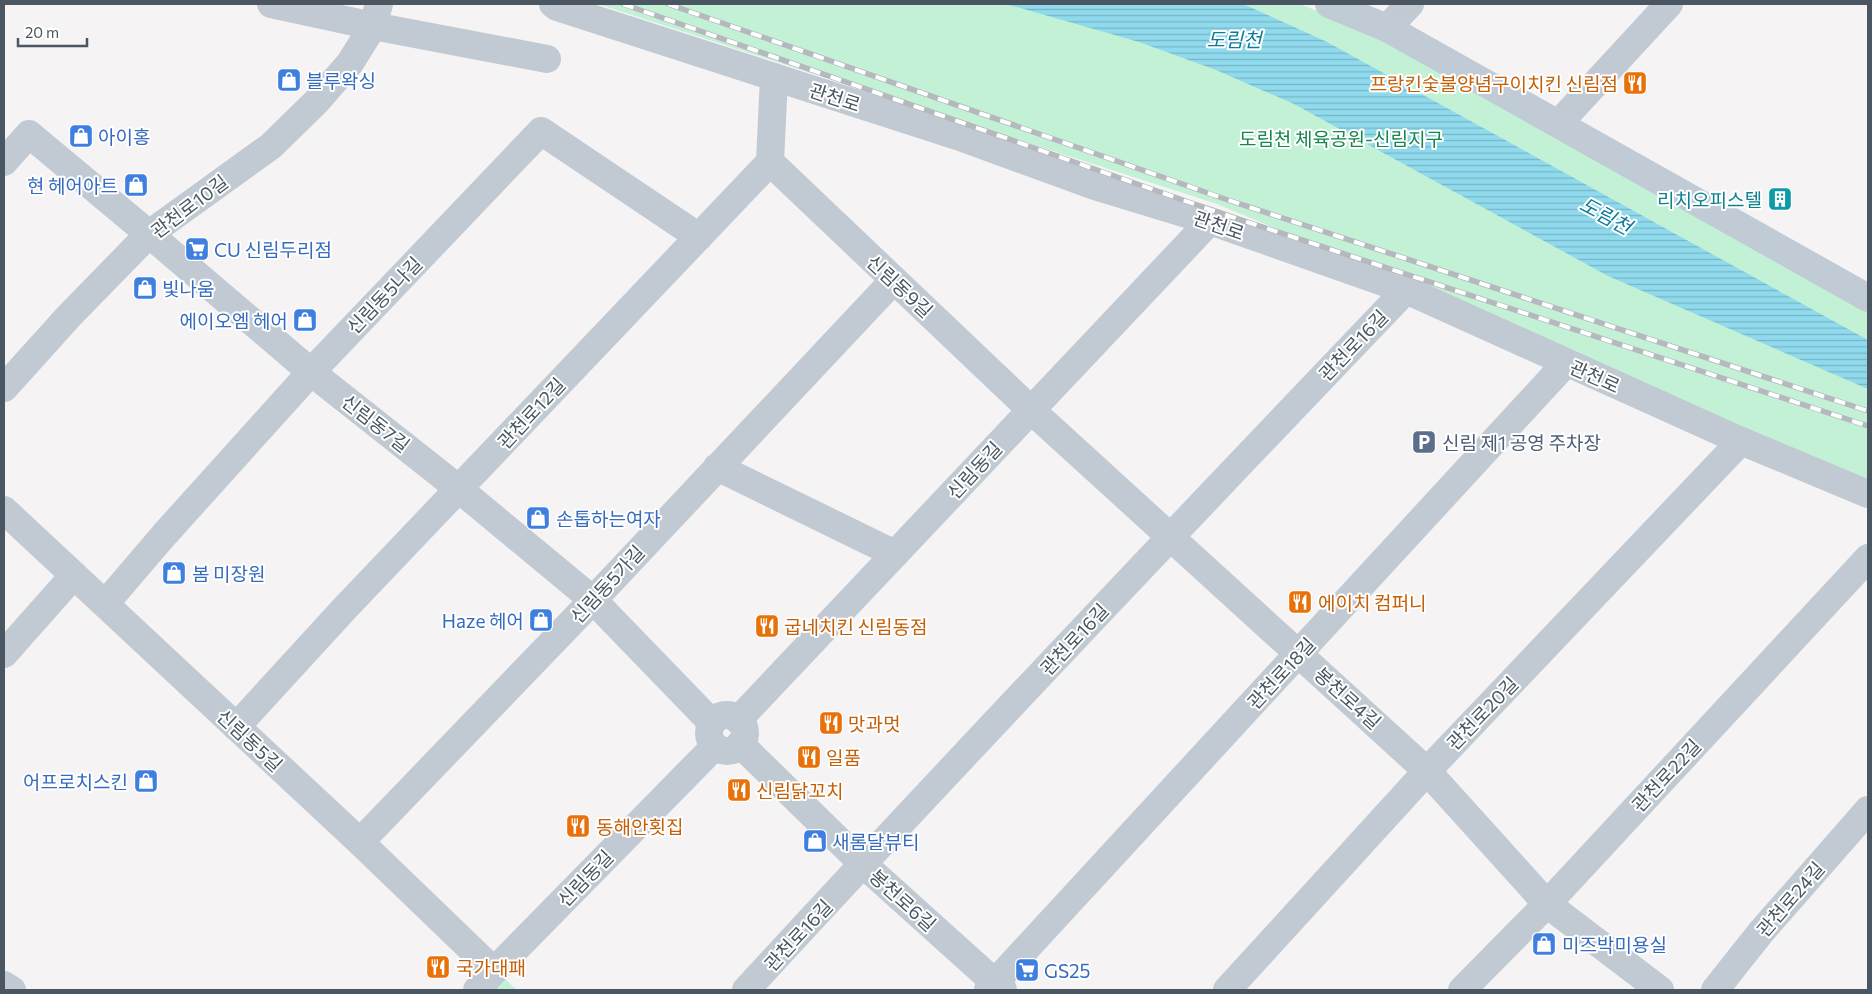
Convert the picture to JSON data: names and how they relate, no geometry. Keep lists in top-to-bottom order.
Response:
{
  "streets": {
    "street": [
      "관천로",
      "관천로10길",
      "신림동9길",
      "신림동5나길",
      "관천로16길",
      "관천로12길",
      "신림동7길",
      "신림동길",
      "신림동5가길",
      "관천로18길",
      "봉천로4길",
      "관천로20길",
      "신림동5길",
      "관천로22길",
      "관천로24길",
      "봉천로6길"
    ]
  },
  "crossings": [
    ["관천로", "관천로16길"],
    ["관천로", "신림동길"],
    ["관천로", "관천로18길"],
    ["관천로", "관천로20길"],
    ["관천로10길", "신림동7길"],
    ["신림동9길", "관천로12길"],
    ["신림동9길", "신림동길"],
    ["신림동9길", "신림동5가길"],
    ["신림동9길", "봉천로4길"],
    ["신림동5나길", "관천로12길"],
    ["신림동5나길", "신림동7길"],
    ["신림동5나길", "신림동5길"],
    ["관천로16길", "봉천로4길"],
    ["관천로16길", "봉천로6길"],
    ["관천로12길", "신림동7길"],
    ["관천로12길", "신림동5길"],
    ["신림동7길", "신림동길"],
    ["신림동7길", "신림동5가길"],
    ["신림동7길", "봉천로6길"],
    ["신림동길", "봉천로4길"],
    ["신림동길", "신림동5길"],
    ["신림동길", "봉천로6길"],
    ["신림동5가길", "신림동5길"],
    ["관천로18길", "봉천로4길"],
    ["관천로18길", "봉천로6길"],
    ["봉천로4길", "관천로20길"],
    ["봉천로4길", "관천로22길"]
  ],
  "water": ["도림천"],
  "parks": ["도림천 체육공원-신림지구"],
  "places": {
    "shop": [
      "블루왁싱",
      "아이홍",
      "현 헤어아트",
      "빛나움",
      "에이오엠 헤어",
      "손톱하는여자",
      "봄 미장원",
      "Haze 헤어",
      "어프로치스킨",
      "새롬달뷰티",
      "미즈박미용실"
    ],
    "restaurant": [
      "프랑킨숯불양념구이치킨 신림점",
      "에이치 컴퍼니",
      "굽네치킨 신림동점",
      "맛과멋",
      "일품",
      "신림닭꼬치",
      "동해안횟집",
      "국가대패"
    ],
    "building": ["리치오피스텔"],
    "supermarket": ["CU 신림두리점", "GS25"],
    "parking": ["신림 제1 공영 주차장"]
  },
  "scale_bar": "20 m"
}
